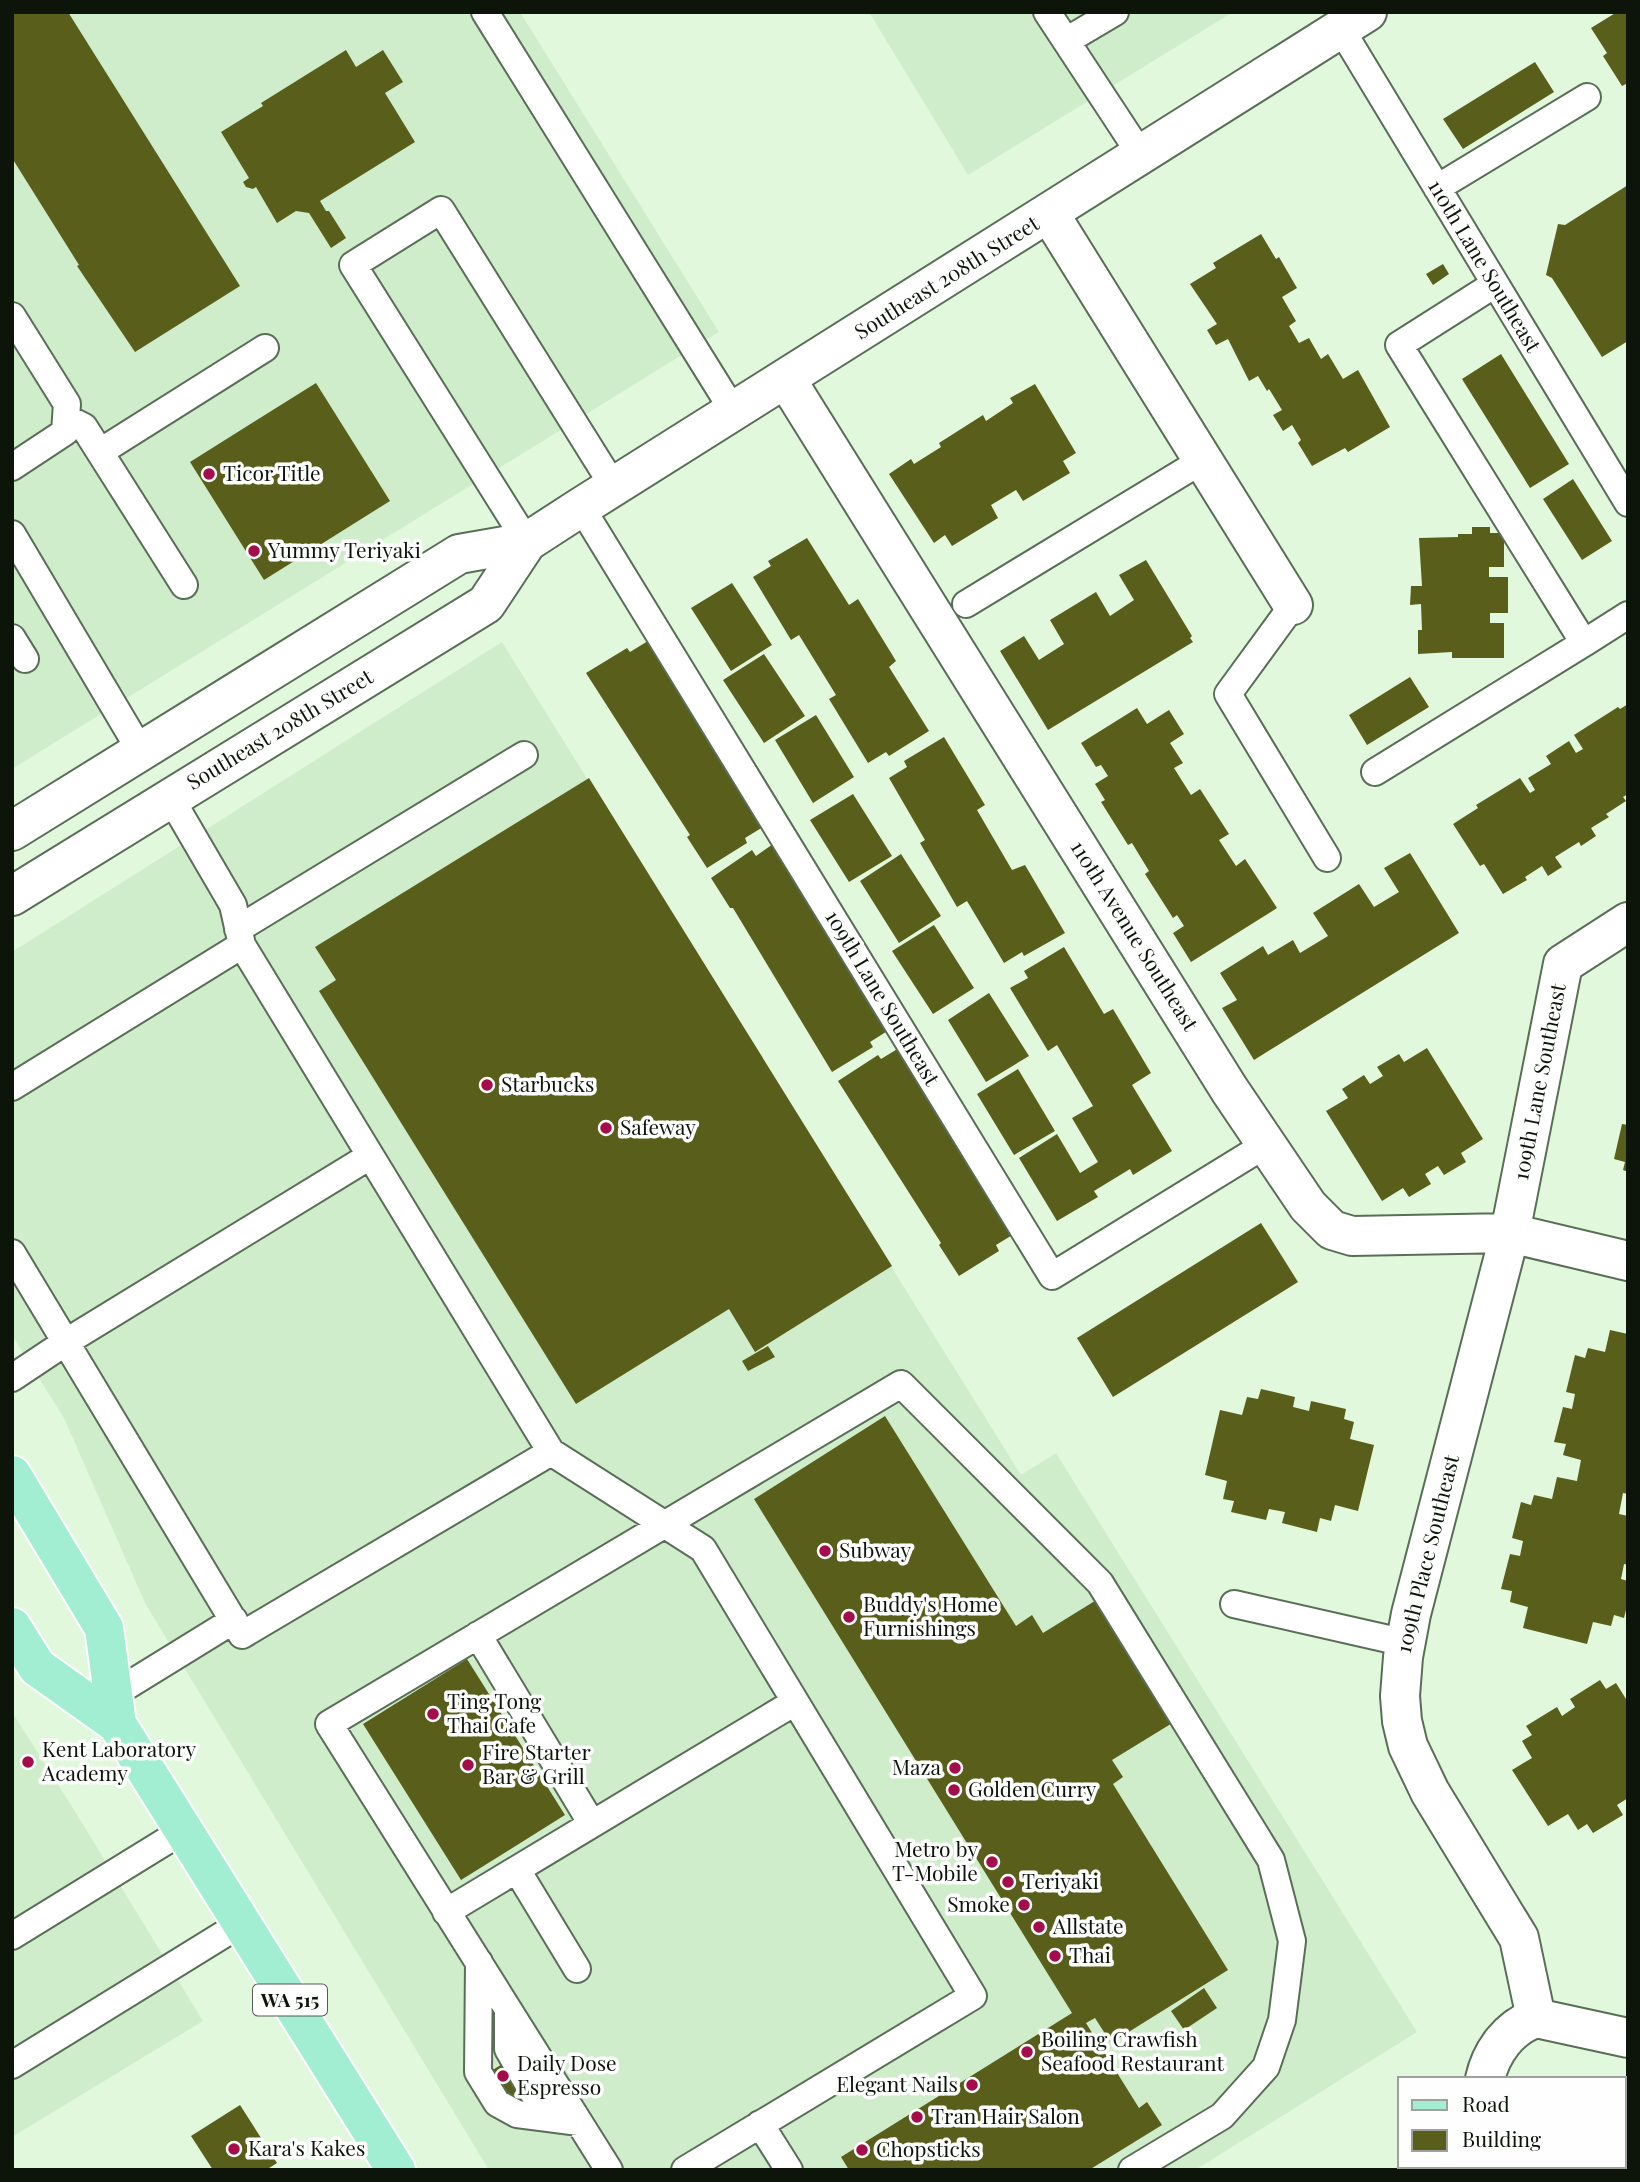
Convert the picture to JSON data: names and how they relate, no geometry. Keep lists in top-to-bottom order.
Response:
{
  "streets": {
    "main road": ["WA 515"],
    "street": [
      "Southeast 208th Street",
      "110th Avenue Southeast",
      "109th Lane Southeast",
      "109th Place Southeast"
    ],
    "lane": ["110th Lane Southeast"]
  },
  "crossings": [
    ["110th Lane Southeast", "Southeast 208th Street"],
    ["Southeast 208th Street", "110th Avenue Southeast"],
    ["Southeast 208th Street", "109th Lane Southeast"],
    ["110th Avenue Southeast", "109th Lane Southeast"],
    ["110th Avenue Southeast", "109th Place Southeast"],
    ["109th Lane Southeast", "109th Place Southeast"]
  ],
  "places": [
    "Ticor Title",
    "Yummy Teriyaki",
    "Starbucks",
    "Safeway",
    "Subway",
    "Buddy's Home Furnishings",
    "Ting Tong Thai Cafe",
    "Kent Laboratory Academy",
    "Fire Starter Bar & Grill",
    "Maza",
    "Golden Curry",
    "Metro by T-Mobile",
    "Teriyaki",
    "Smoke",
    "Allstate",
    "Thai",
    "Boiling Crawfish Seafood Restaurant",
    "Daily Dose Espresso",
    "Elegant Nails",
    "Tran Hair Salon",
    "Kara's Kakes",
    "Chopsticks"
  ],
  "legend": ["Road", "Building"]
}
